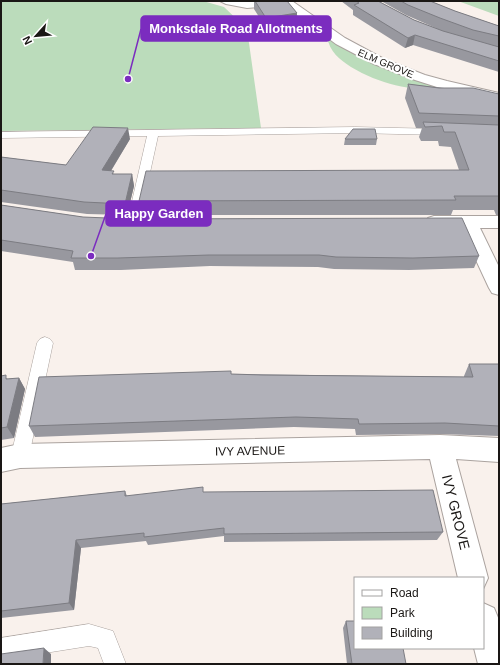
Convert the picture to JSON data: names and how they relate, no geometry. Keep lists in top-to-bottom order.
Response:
{
  "streets": {
    "street": ["ELM GROVE", "IVY AVENUE", "IVY GROVE"]
  },
  "crossings": [
    ["IVY AVENUE", "IVY GROVE"]
  ],
  "places": ["Monksdale Road Allotments", "Happy Garden"],
  "legend": ["Road", "Park", "Building"],
  "north": "bottom left"
}
